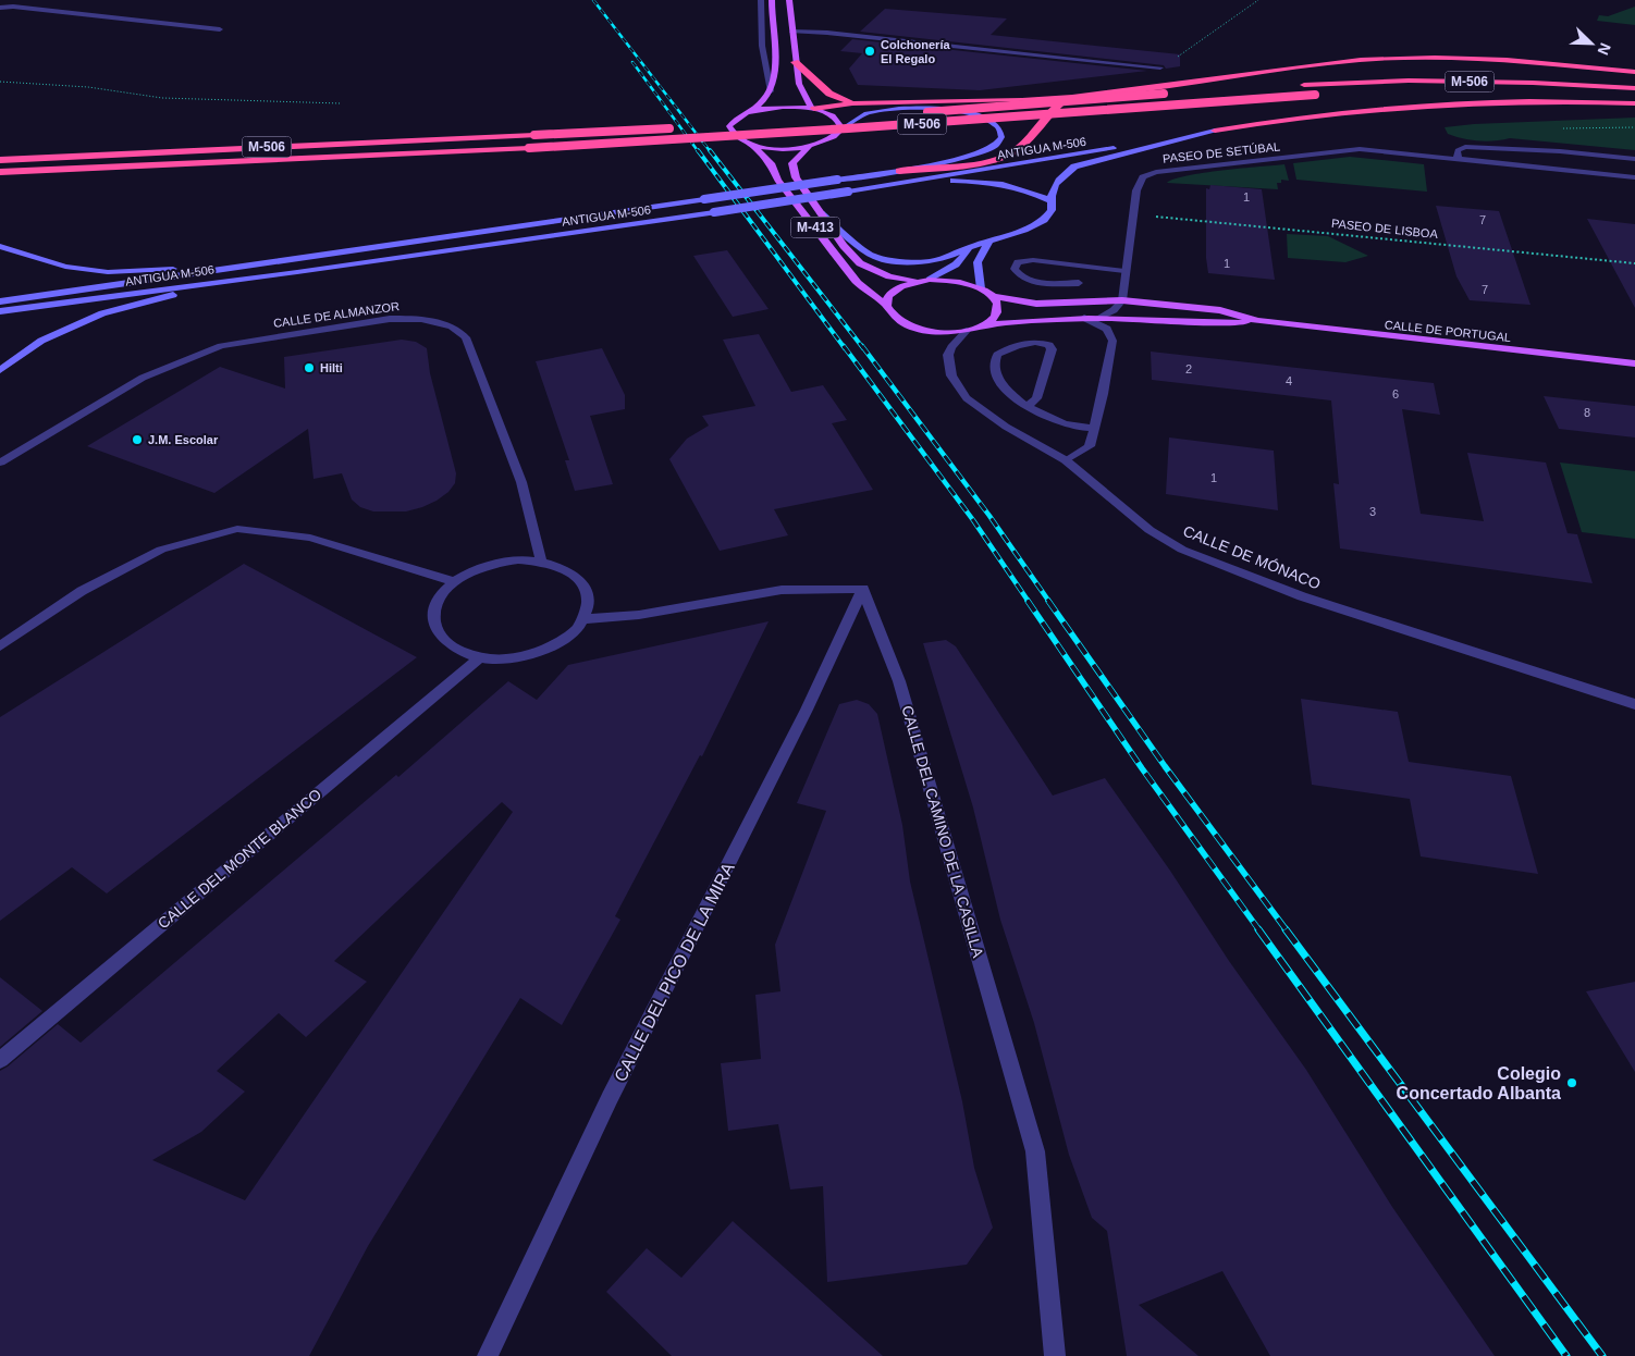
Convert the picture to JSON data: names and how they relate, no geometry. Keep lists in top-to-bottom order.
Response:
{
  "streets": {
    "highway": ["M-506"],
    "main road": ["M-413", "CALLE DE PORTUGAL"],
    "street": [
      "ANTIGUA M-506",
      "PASEO DE SETÚBAL",
      "CALLE DE ALMANZOR",
      "CALLE DE MÓNACO",
      "CALLE DEL CAMINO DE LA CASILLA",
      "CALLE DEL MONTE BLANCO",
      "CALLE DEL PICO DE LA MIRA"
    ],
    "path": ["PASEO DE LISBOA"]
  },
  "crossings": [
    ["ANTIGUA M-506", "M-413"],
    ["PASEO DE SETÚBAL", "PASEO DE LISBOA"],
    ["PASEO DE SETÚBAL", "CALLE DE PORTUGAL"],
    ["M-413", "CALLE DE PORTUGAL"],
    ["M-413", "CALLE DE MÓNACO"],
    ["CALLE DE ALMANZOR", "CALLE DEL MONTE BLANCO"],
    ["CALLE DEL CAMINO DE LA CASILLA", "CALLE DEL PICO DE LA MIRA"]
  ],
  "places": [
    "Colchonería El Regalo",
    "Hilti",
    "J.M. Escolar",
    "Colegio Concertado Albanta"
  ],
  "house_numbers": [
    "1",
    "7",
    "1",
    "7",
    "2",
    "4",
    "6",
    "8",
    "1",
    "3"
  ],
  "north": "bottom right"
}
